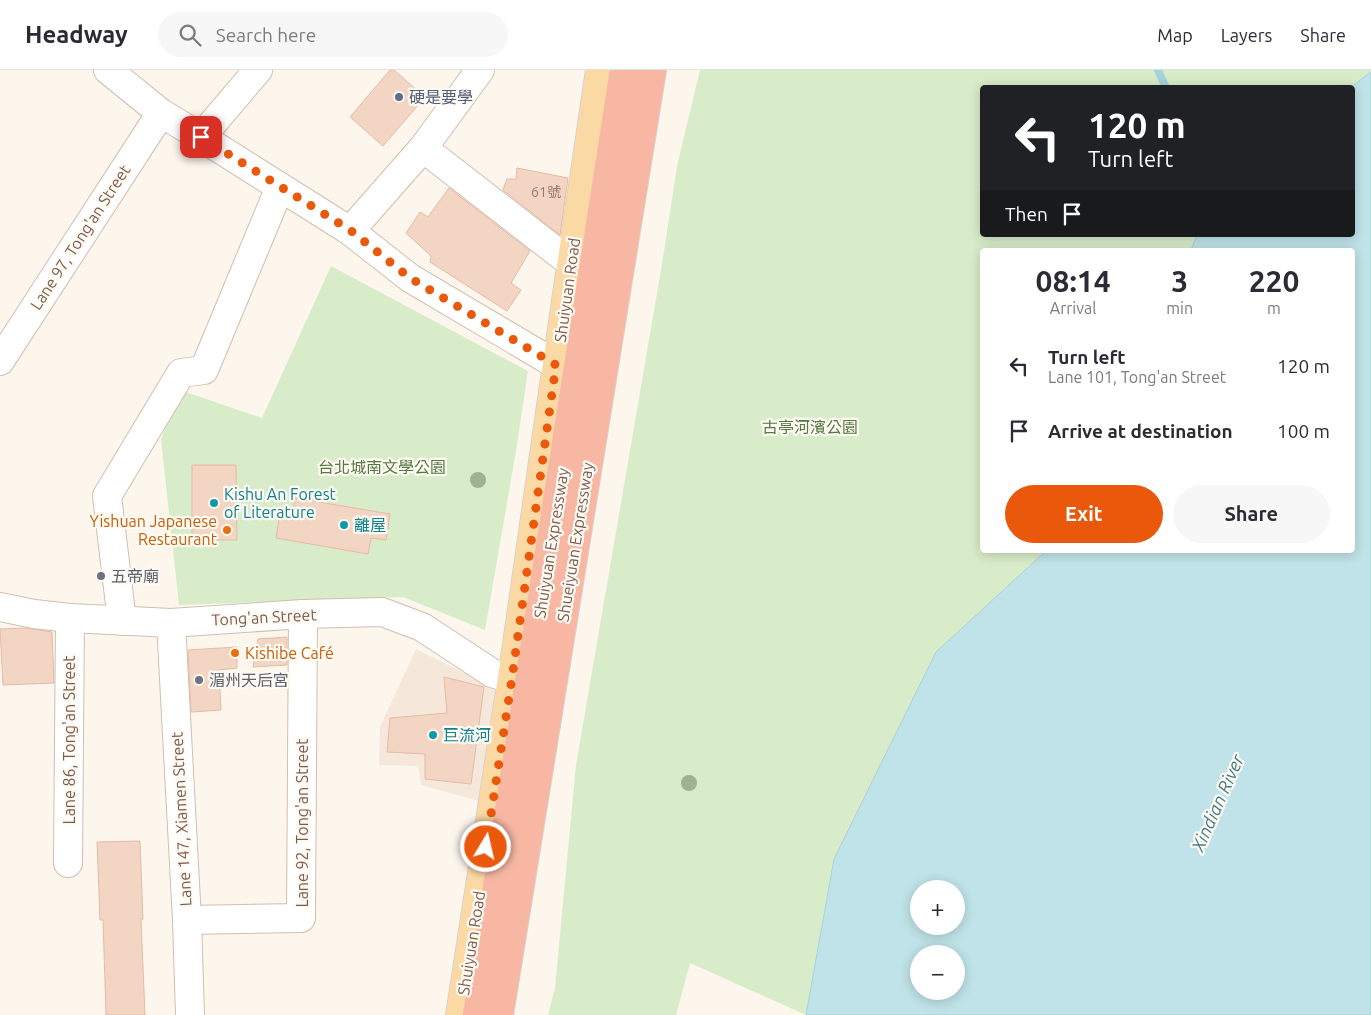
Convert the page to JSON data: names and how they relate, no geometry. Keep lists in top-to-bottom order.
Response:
{
  "streets": {
    "highway": ["Shueiyuan Expressway", "Shuiyuan Expressway"],
    "main road": ["Shuiyuan Road"],
    "street": [
      "Lane 97, Tong'an Street",
      "Tong'an Street",
      "Lane 86, Tong'an Street",
      "Lane 147, Xiamen Street",
      "Lane 92, Tong'an Street"
    ]
  },
  "crossings": [
    ["Shuiyuan Road", "Tong'an Street"],
    ["Tong'an Street", "Lane 86, Tong'an Street"],
    ["Tong'an Street", "Lane 147, Xiamen Street"],
    ["Tong'an Street", "Lane 92, Tong'an Street"],
    ["Lane 147, Xiamen Street", "Lane 92, Tong'an Street"]
  ],
  "water": ["Xindian River"],
  "parks": ["古亭河濱公園", "台北城南文學公園"],
  "places": [
    "硬是要學",
    "Kishu An Forest of Literature",
    "離屋",
    "Yishuan Japanese Restaurant",
    "五帝廟",
    "Kishibe Café",
    "湄州天后宮",
    "巨流河"
  ],
  "house_numbers": ["61號"],
  "page": {
    "header": "Headway",
    "search": "Search here",
    "nav": ["Map", "Layers", "Share"],
    "turn": ["120 m", "Turn left"],
    "then": "Then",
    "eta": [
      "08:14",
      "Arrival",
      "3",
      "min",
      "220",
      "m"
    ],
    "list": [
      {
        "name": "Turn left",
        "note": "Lane 101, Tong'an Street",
        "value": "120 m"
      },
      {
        "name": "Arrive at destination",
        "value": "100 m"
      }
    ],
    "buttons": ["Exit", "Share"],
    "map_buttons": ["+", "−"]
  }
}
